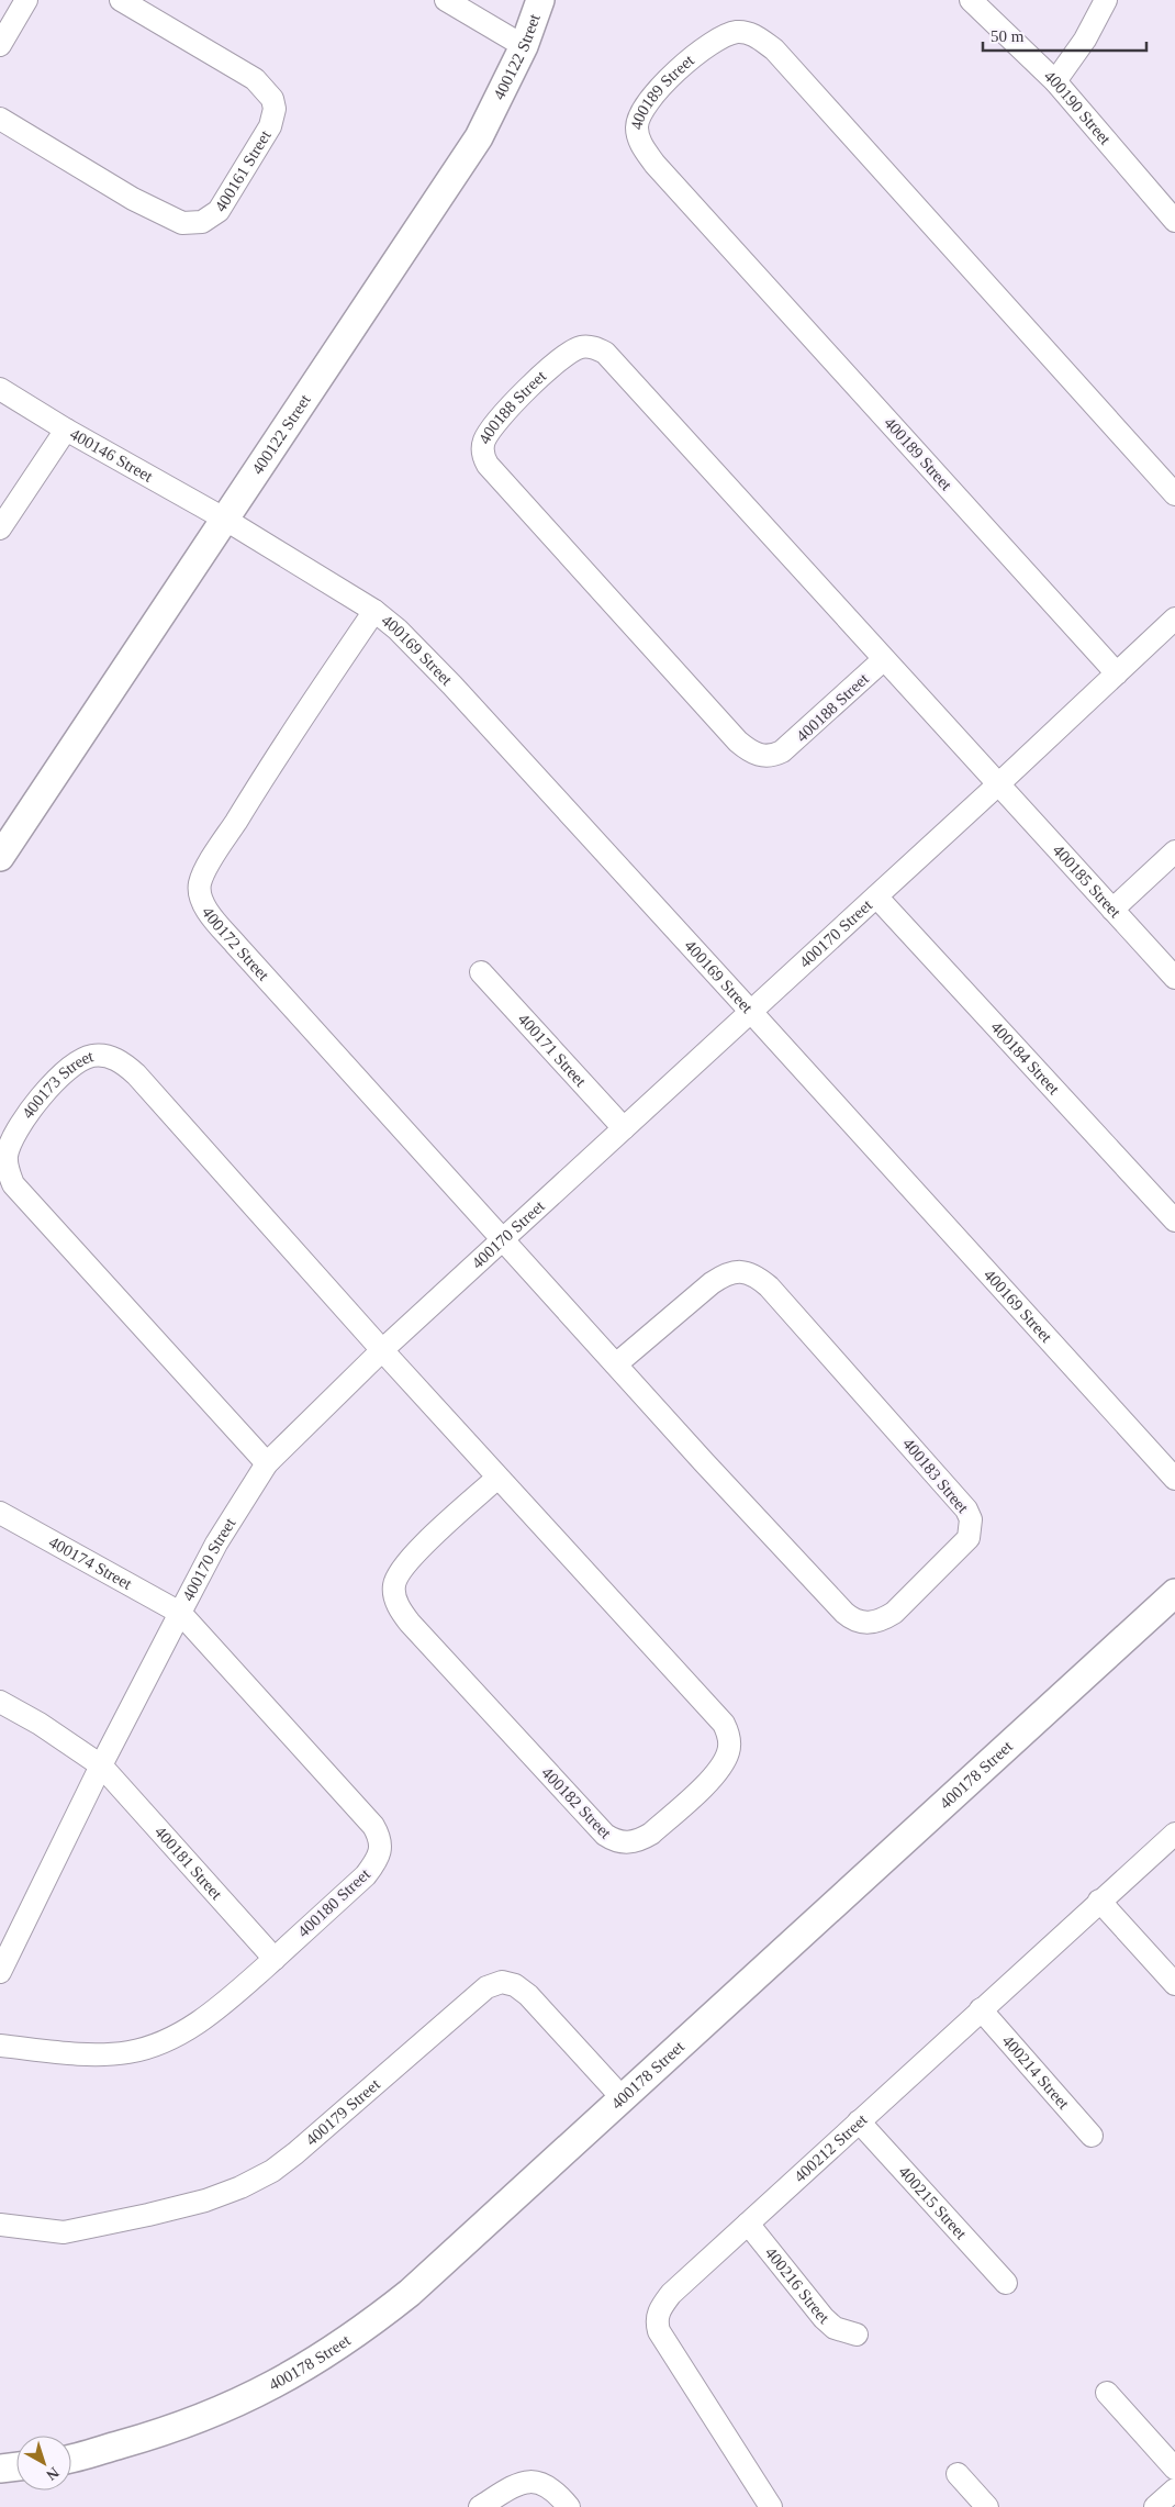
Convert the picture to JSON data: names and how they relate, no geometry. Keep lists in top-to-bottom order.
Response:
{
  "streets": {
    "street": [
      "400122 Street",
      "400189 Street",
      "400190 Street",
      "400161 Street",
      "400188 Street",
      "400146 Street",
      "400169 Street",
      "400185 Street",
      "400170 Street",
      "400172 Street",
      "400171 Street",
      "400184 Street",
      "400173 Street",
      "400183 Street",
      "400174 Street",
      "400178 Street",
      "400182 Street",
      "400181 Street",
      "400180 Street",
      "400214 Street",
      "400179 Street",
      "400212 Street",
      "400215 Street",
      "400216 Street"
    ]
  },
  "crossings": [
    ["400122 Street", "400146 Street"],
    ["400122 Street", "400169 Street"],
    ["400189 Street", "400170 Street"],
    ["400188 Street", "400185 Street"],
    ["400188 Street", "400170 Street"],
    ["400146 Street", "400169 Street"],
    ["400169 Street", "400170 Street"],
    ["400169 Street", "400172 Street"],
    ["400185 Street", "400170 Street"],
    ["400170 Street", "400172 Street"],
    ["400170 Street", "400171 Street"],
    ["400170 Street", "400184 Street"],
    ["400170 Street", "400173 Street"],
    ["400170 Street", "400183 Street"],
    ["400170 Street", "400174 Street"],
    ["400170 Street", "400182 Street"],
    ["400170 Street", "400181 Street"],
    ["400170 Street", "400180 Street"],
    ["400172 Street", "400183 Street"],
    ["400173 Street", "400182 Street"],
    ["400174 Street", "400180 Street"],
    ["400178 Street", "400179 Street"],
    ["400181 Street", "400180 Street"],
    ["400214 Street", "400212 Street"],
    ["400212 Street", "400215 Street"],
    ["400212 Street", "400216 Street"]
  ],
  "scale_bar": "50 m",
  "north": "bottom right"
}
